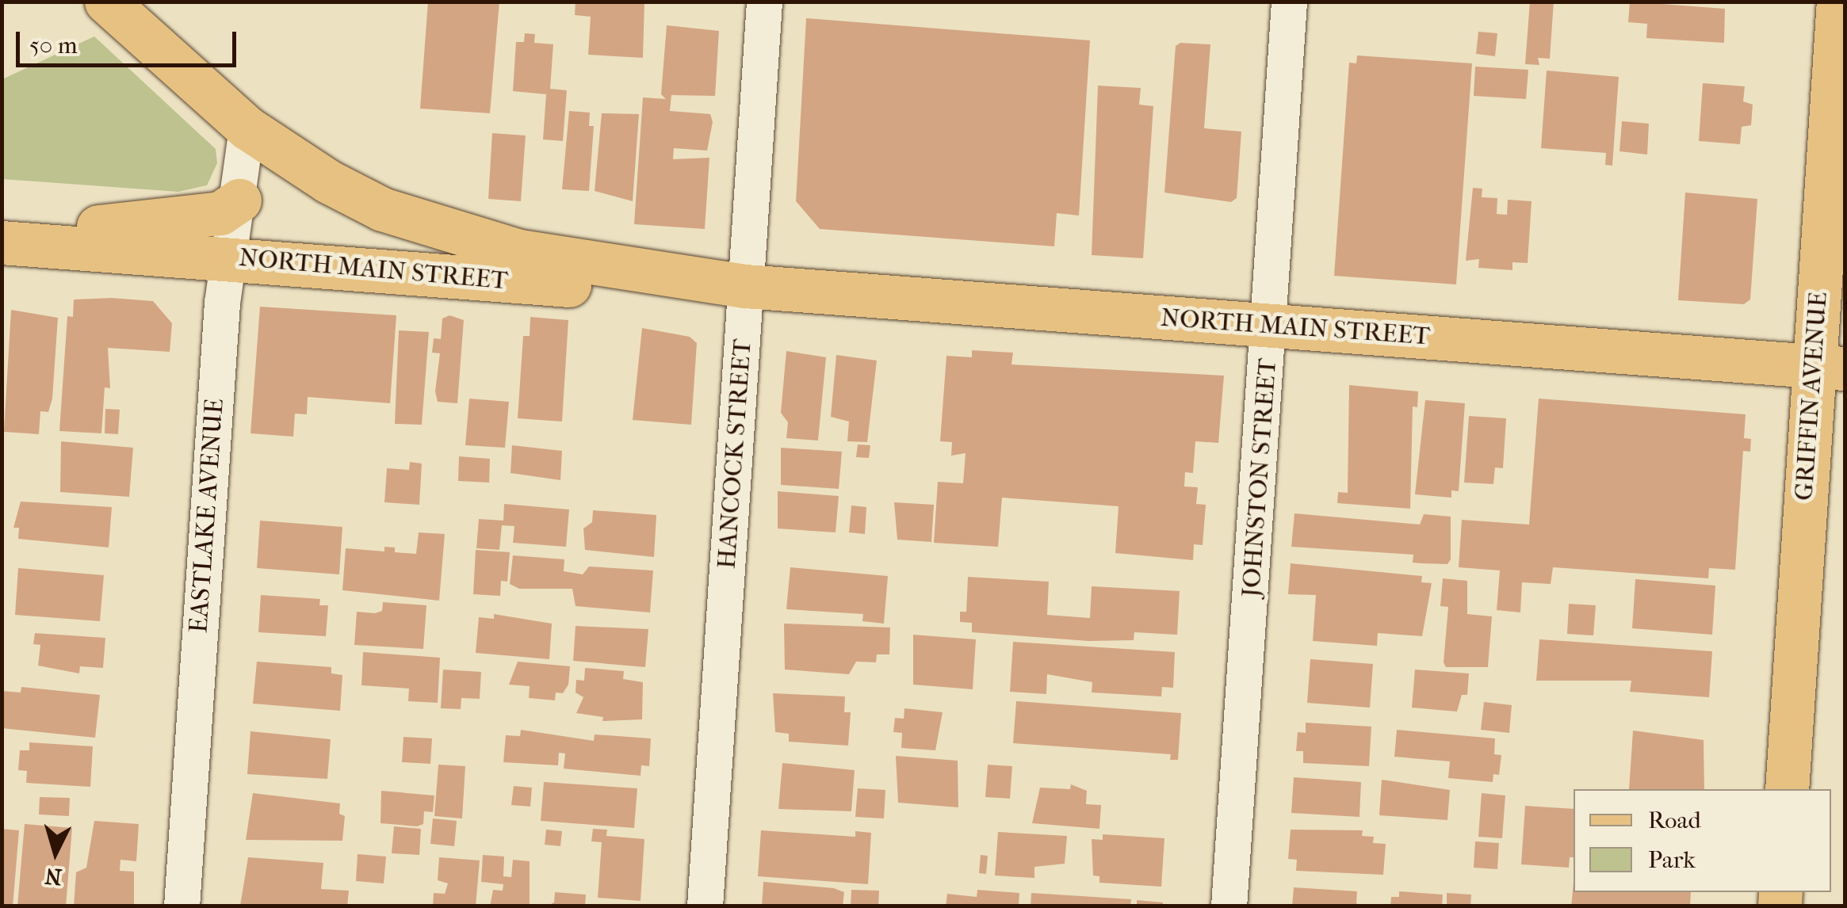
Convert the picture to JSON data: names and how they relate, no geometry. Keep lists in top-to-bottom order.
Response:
{
  "streets": {
    "main road": ["NORTH MAIN STREET", "GRIFFIN AVENUE"],
    "street": ["HANCOCK STREET", "JOHNSTON STREET", "EASTLAKE AVENUE"]
  },
  "crossings": [
    ["NORTH MAIN STREET", "GRIFFIN AVENUE"],
    ["NORTH MAIN STREET", "HANCOCK STREET"],
    ["NORTH MAIN STREET", "JOHNSTON STREET"],
    ["NORTH MAIN STREET", "EASTLAKE AVENUE"]
  ],
  "legend": ["Road", "Park"],
  "scale_bar": "50 m",
  "north": "bottom"
}
